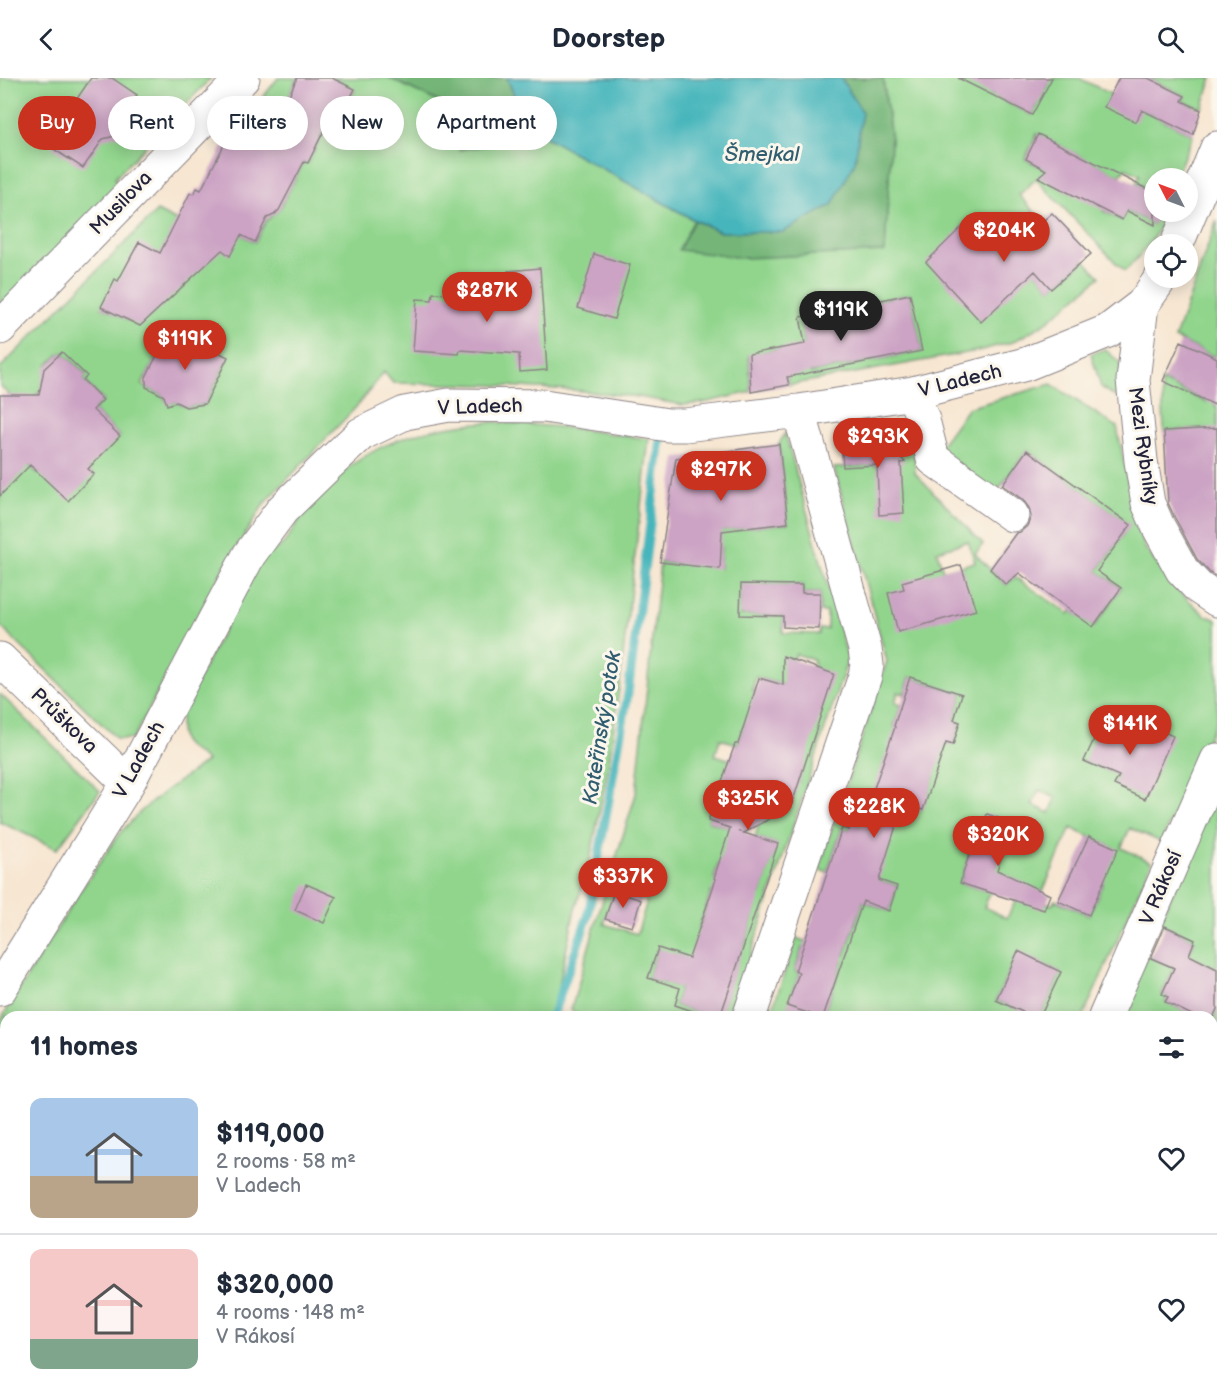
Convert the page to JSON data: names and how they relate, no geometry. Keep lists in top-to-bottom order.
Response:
{
  "streets": {
    "street": [
      "Musilova",
      "V Ladech",
      "Mezi Rybníky",
      "Průškova",
      "V Rákosí"
    ]
  },
  "crossings": [
    ["V Ladech", "Mezi Rybníky"],
    ["V Ladech", "Průškova"]
  ],
  "water": ["Šmejkal", "Kateřinský potok"],
  "north": "top left",
  "page": {
    "header": "Doorstep",
    "chip": [
      "Buy",
      "Rent",
      "Filters",
      "New",
      "Apartment"
    ],
    "price": [
      "$204K",
      "$287K",
      "$119K",
      "$119K",
      "$293K",
      "$297K",
      "$141K",
      "$325K",
      "$228K",
      "$320K",
      "$337K"
    ],
    "heading": "11 homes",
    "list": [
      {
        "name": "$119,000",
        "note": "2 rooms · 58 m² · V Ladech"
      },
      {
        "name": "$320,000",
        "note": "4 rooms · 148 m² · V Rákosí"
      }
    ]
  }
}
